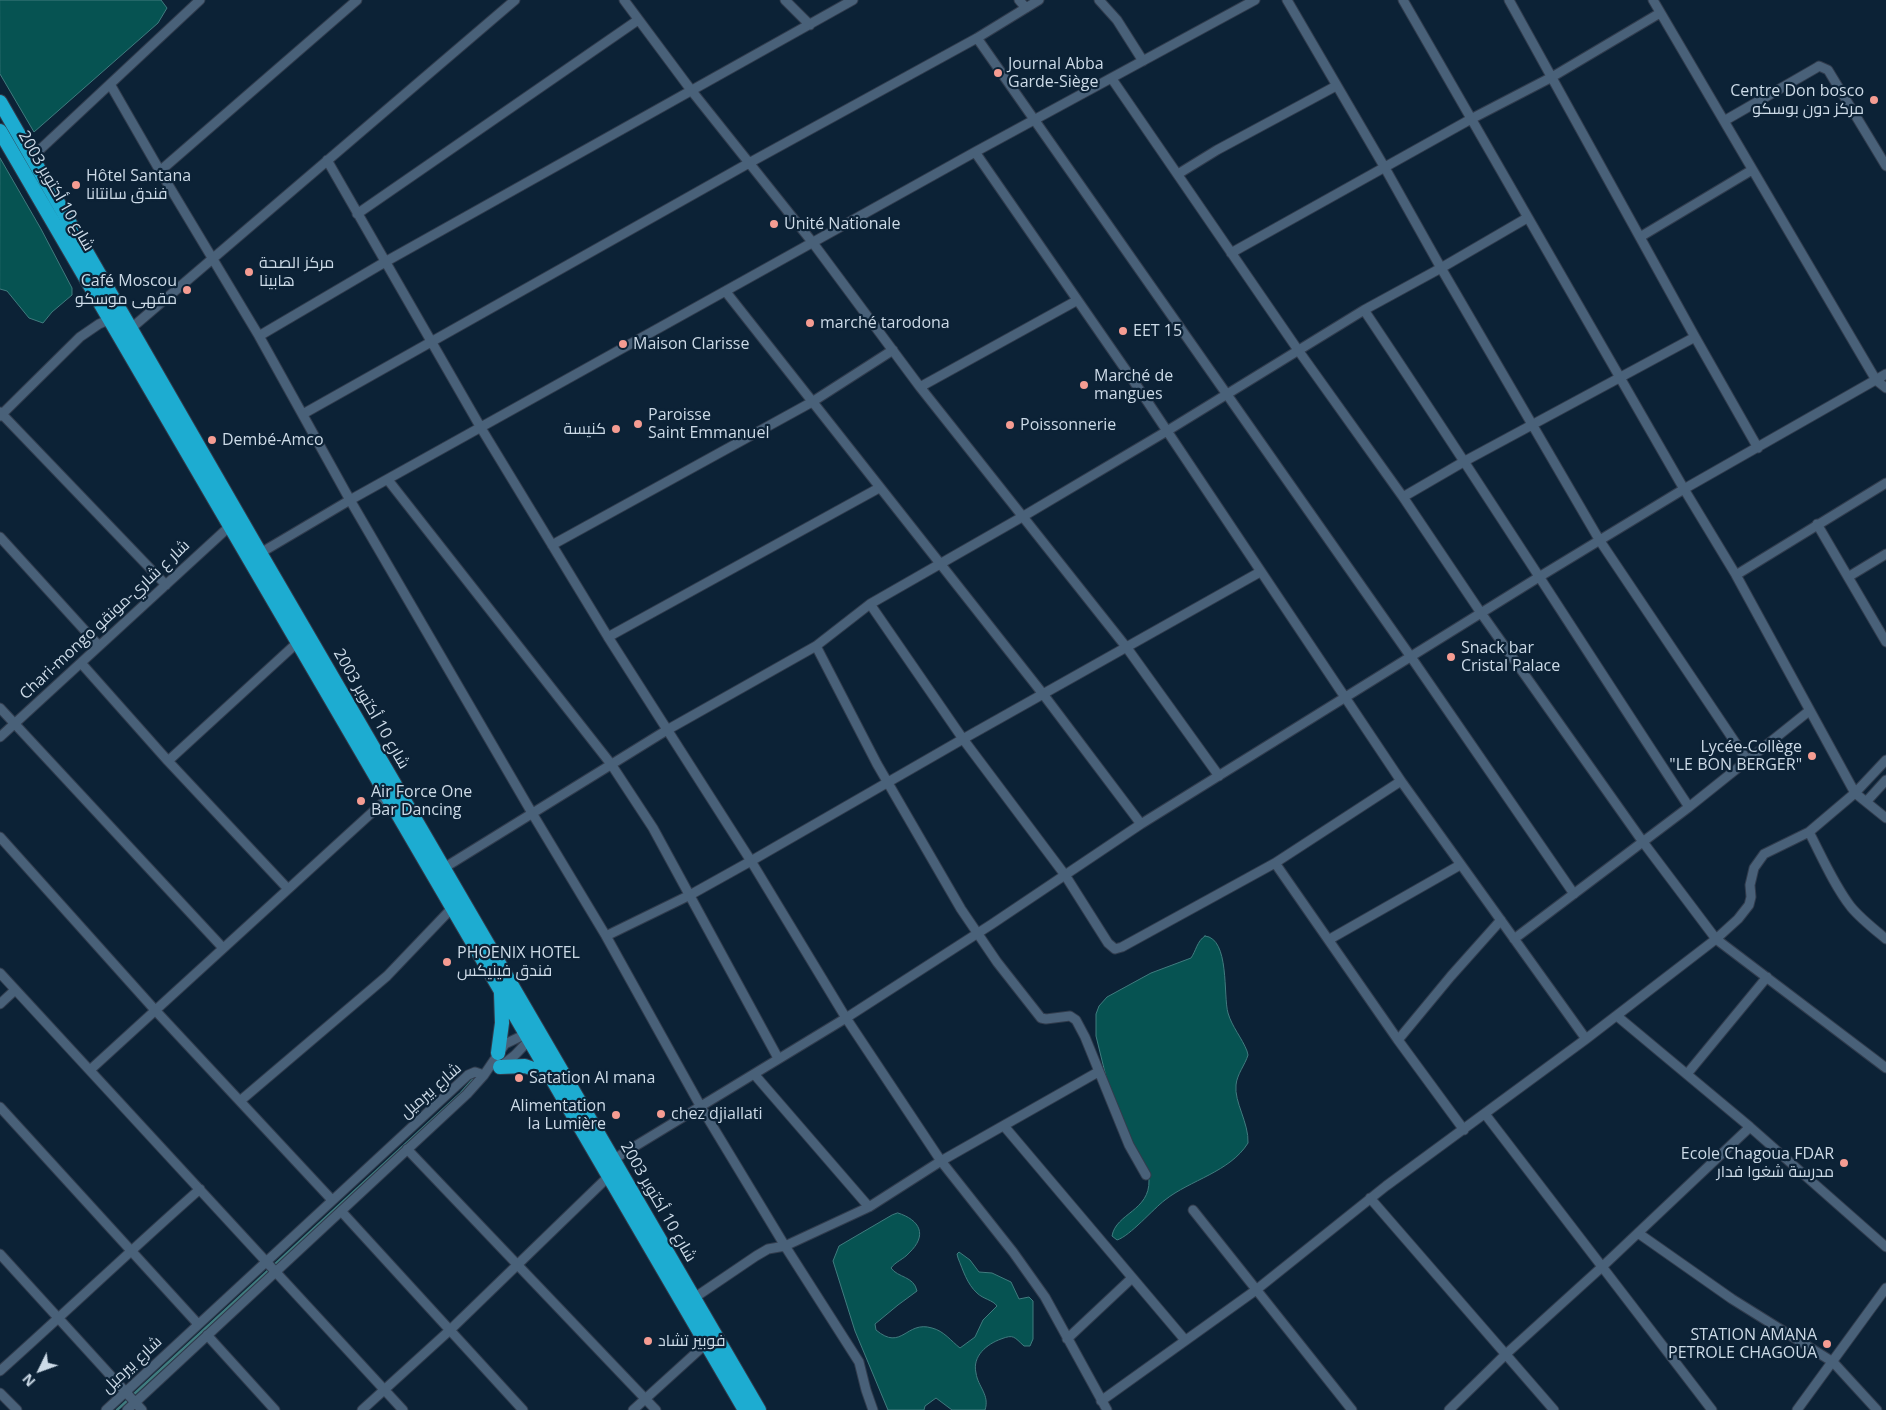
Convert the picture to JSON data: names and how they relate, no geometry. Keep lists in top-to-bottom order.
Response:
{
  "streets": {
    "highway": ["شارع 10 أكتوبر 2003"],
    "street": ["Chari-mongo شار ع شاري-مونقو", "شارع بيرميل"]
  },
  "crossings": [
    ["شارع 10 أكتوبر 2003", "Chari-mongo شار ع شاري-مونقو"]
  ],
  "places": [
    "Journal Abba Garde-Siège",
    "Centre Don bosco مركز دون بوسكو",
    "Hôtel Santana فندق سانتانا",
    "Unité Nationale",
    "مركز الصحة هابينا",
    "Café Moscou مقهى موسكو",
    "marché tarodona",
    "EET 15",
    "Maison Clarisse",
    "Marché de mangues",
    "Paroisse Saint Emmanuel",
    "Poissonnerie",
    "كنيسة",
    "Dembé-Amco",
    "Snack bar Cristal Palace",
    "Lycée-Collège \"LE BON BERGER\"",
    "Air Force One Bar Dancing",
    "PHOENIX HOTEL فندق فينيكس",
    "Satation Al mana",
    "chez djiallati",
    "Alimentation la Lumière",
    "Ecole Chagoua FDAR مدرسة شغوا فدار",
    "فوبير تشاد",
    "STATION AMANA PETROLE CHAGOUA"
  ],
  "north": "bottom left"
}
